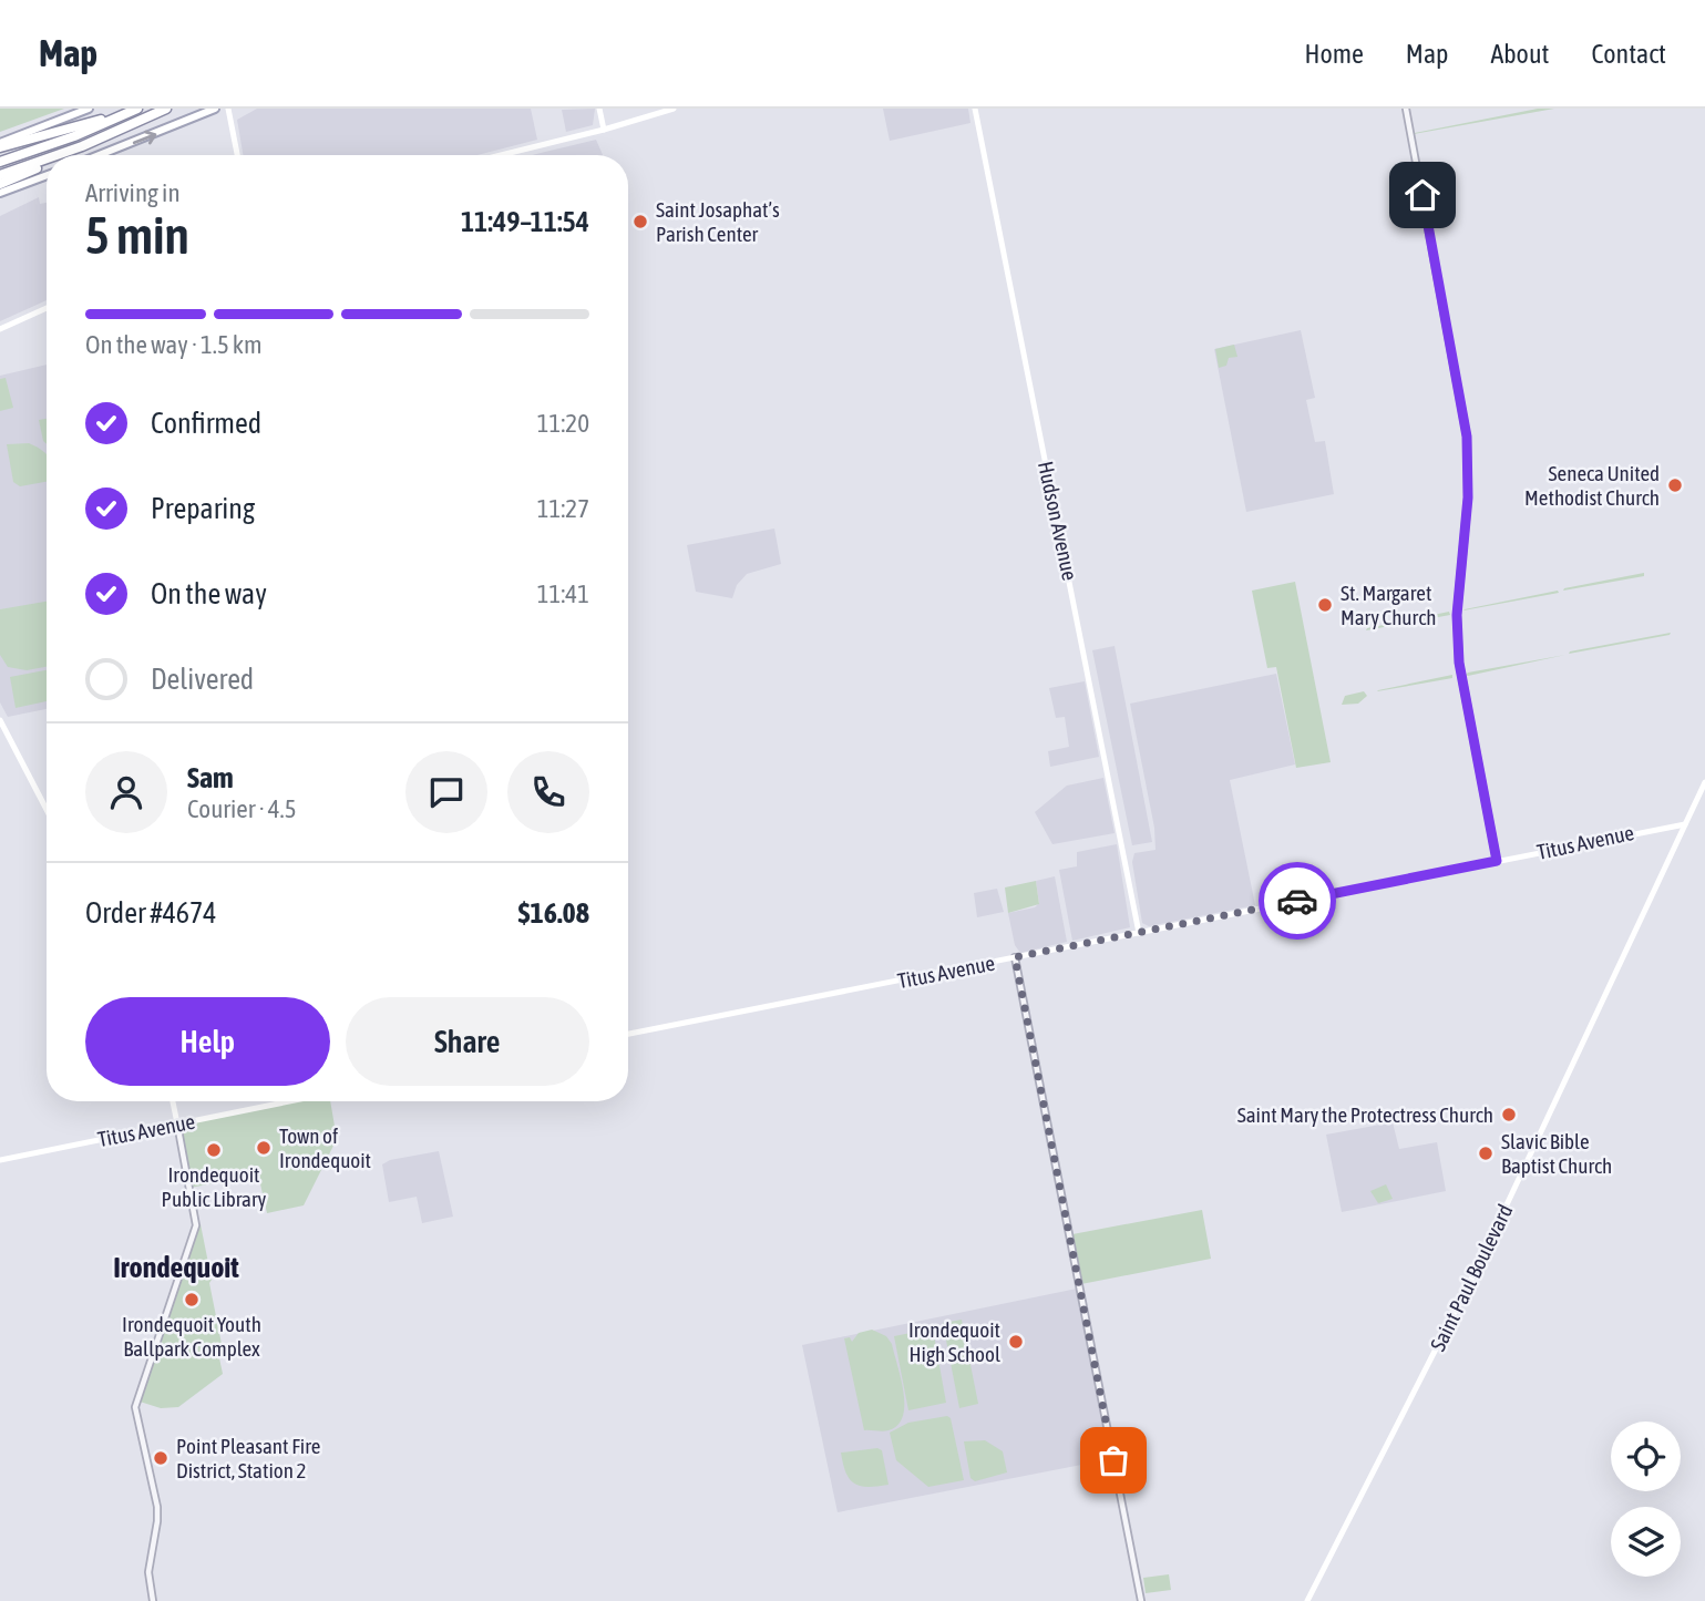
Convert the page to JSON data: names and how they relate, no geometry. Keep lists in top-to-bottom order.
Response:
{
  "streets": {
    "main road": ["Hudson Avenue", "Titus Avenue", "Saint Paul Boulevard"]
  },
  "crossings": [
    ["Hudson Avenue", "Titus Avenue"],
    ["Titus Avenue", "Saint Paul Boulevard"]
  ],
  "districts": ["Irondequoit"],
  "places": [
    "Saint Josaphat’s Parish Center",
    "Seneca United Methodist Church",
    "St. Margaret Mary Church",
    "Saint Mary the Protectress Church",
    "Town of Irondequoit",
    "Irondequoit Public Library",
    "Slavic Bible Baptist Church",
    "Irondequoit Youth Ballpark Complex",
    "Irondequoit High School",
    "Point Pleasant Fire District, Station 2"
  ],
  "page": {
    "header": "Map",
    "nav": [
      "Home",
      "Map",
      "About",
      "Contact"
    ],
    "heading": ["5 min", "Arriving in", "11:49–11:54"],
    "panel": [
      "Sam",
      "Courier · 4.5",
      "Order #4674",
      "$16.08"
    ],
    "bar": "On the way · 1.5 km",
    "list": [
      ["Confirmed", "11:20"],
      ["Preparing", "11:27"],
      ["On the way", "11:41"],
      "Delivered"
    ],
    "buttons": ["Help", "Share"]
  }
}
